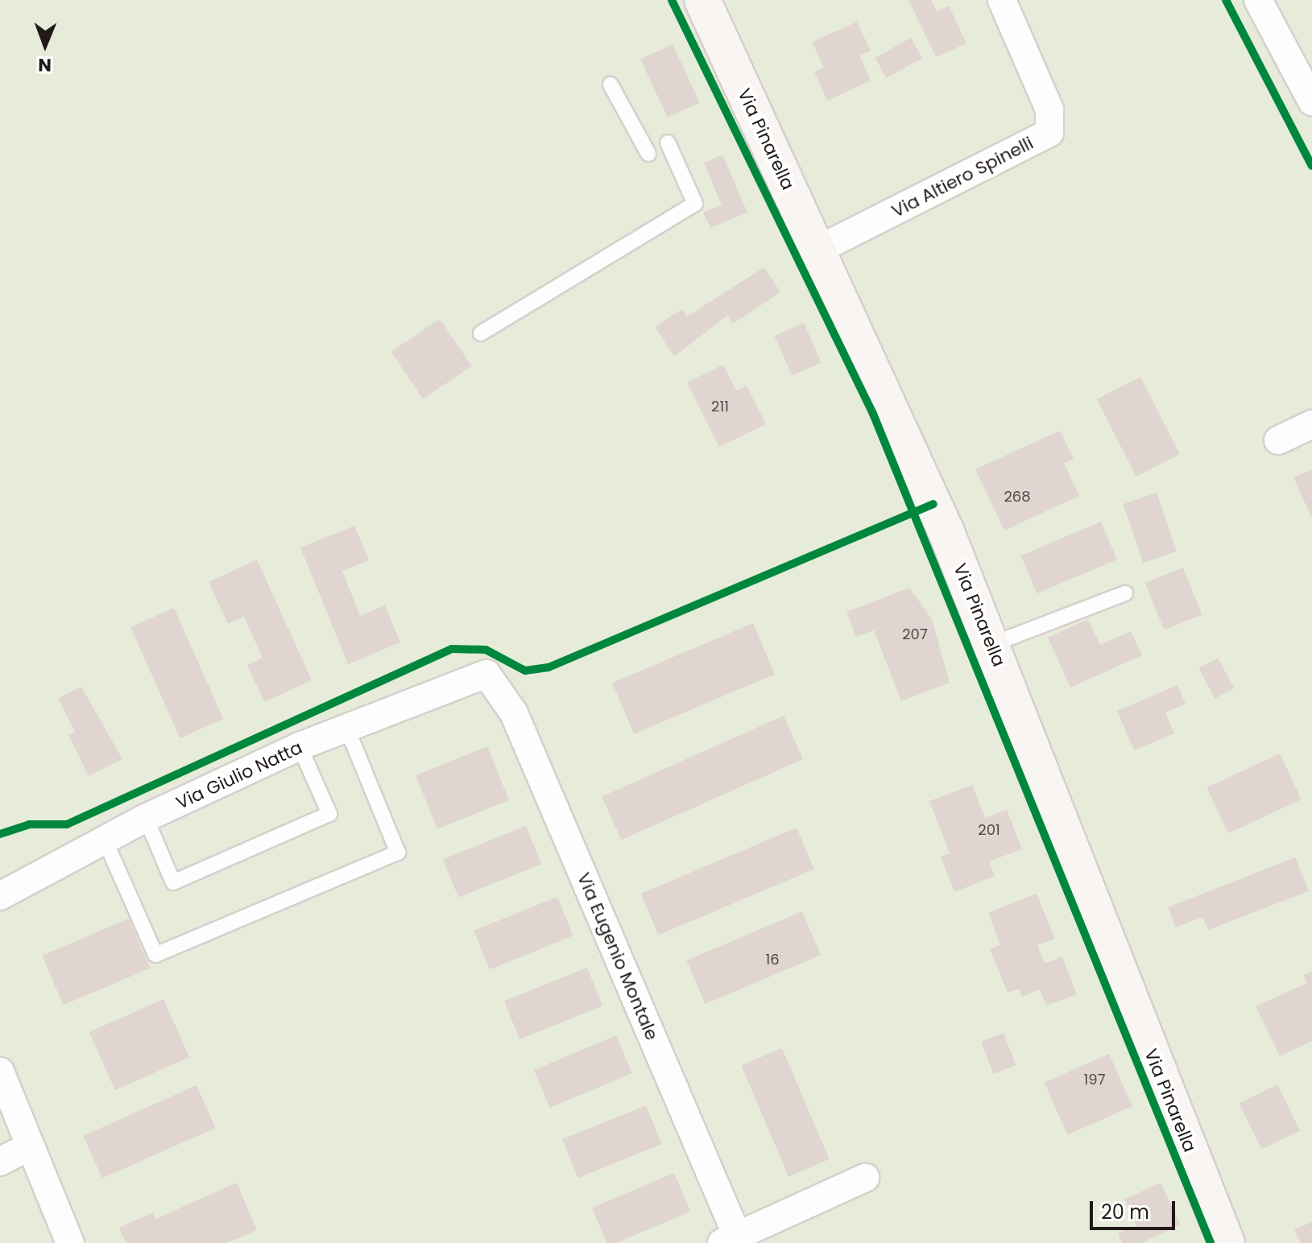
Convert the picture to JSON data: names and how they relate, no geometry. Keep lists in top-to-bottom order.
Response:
{
  "streets": {
    "street": [
      "Via Pinarella",
      "Via Altiero Spinelli",
      "Via Giulio Natta",
      "Via Eugenio Montale"
    ]
  },
  "crossings": [
    ["Via Pinarella", "Via Altiero Spinelli"],
    ["Via Giulio Natta", "Via Eugenio Montale"]
  ],
  "house_numbers": [
    "211",
    "268",
    "207",
    "201",
    "16",
    "197"
  ],
  "scale_bar": "20 m",
  "north": "bottom"
}
